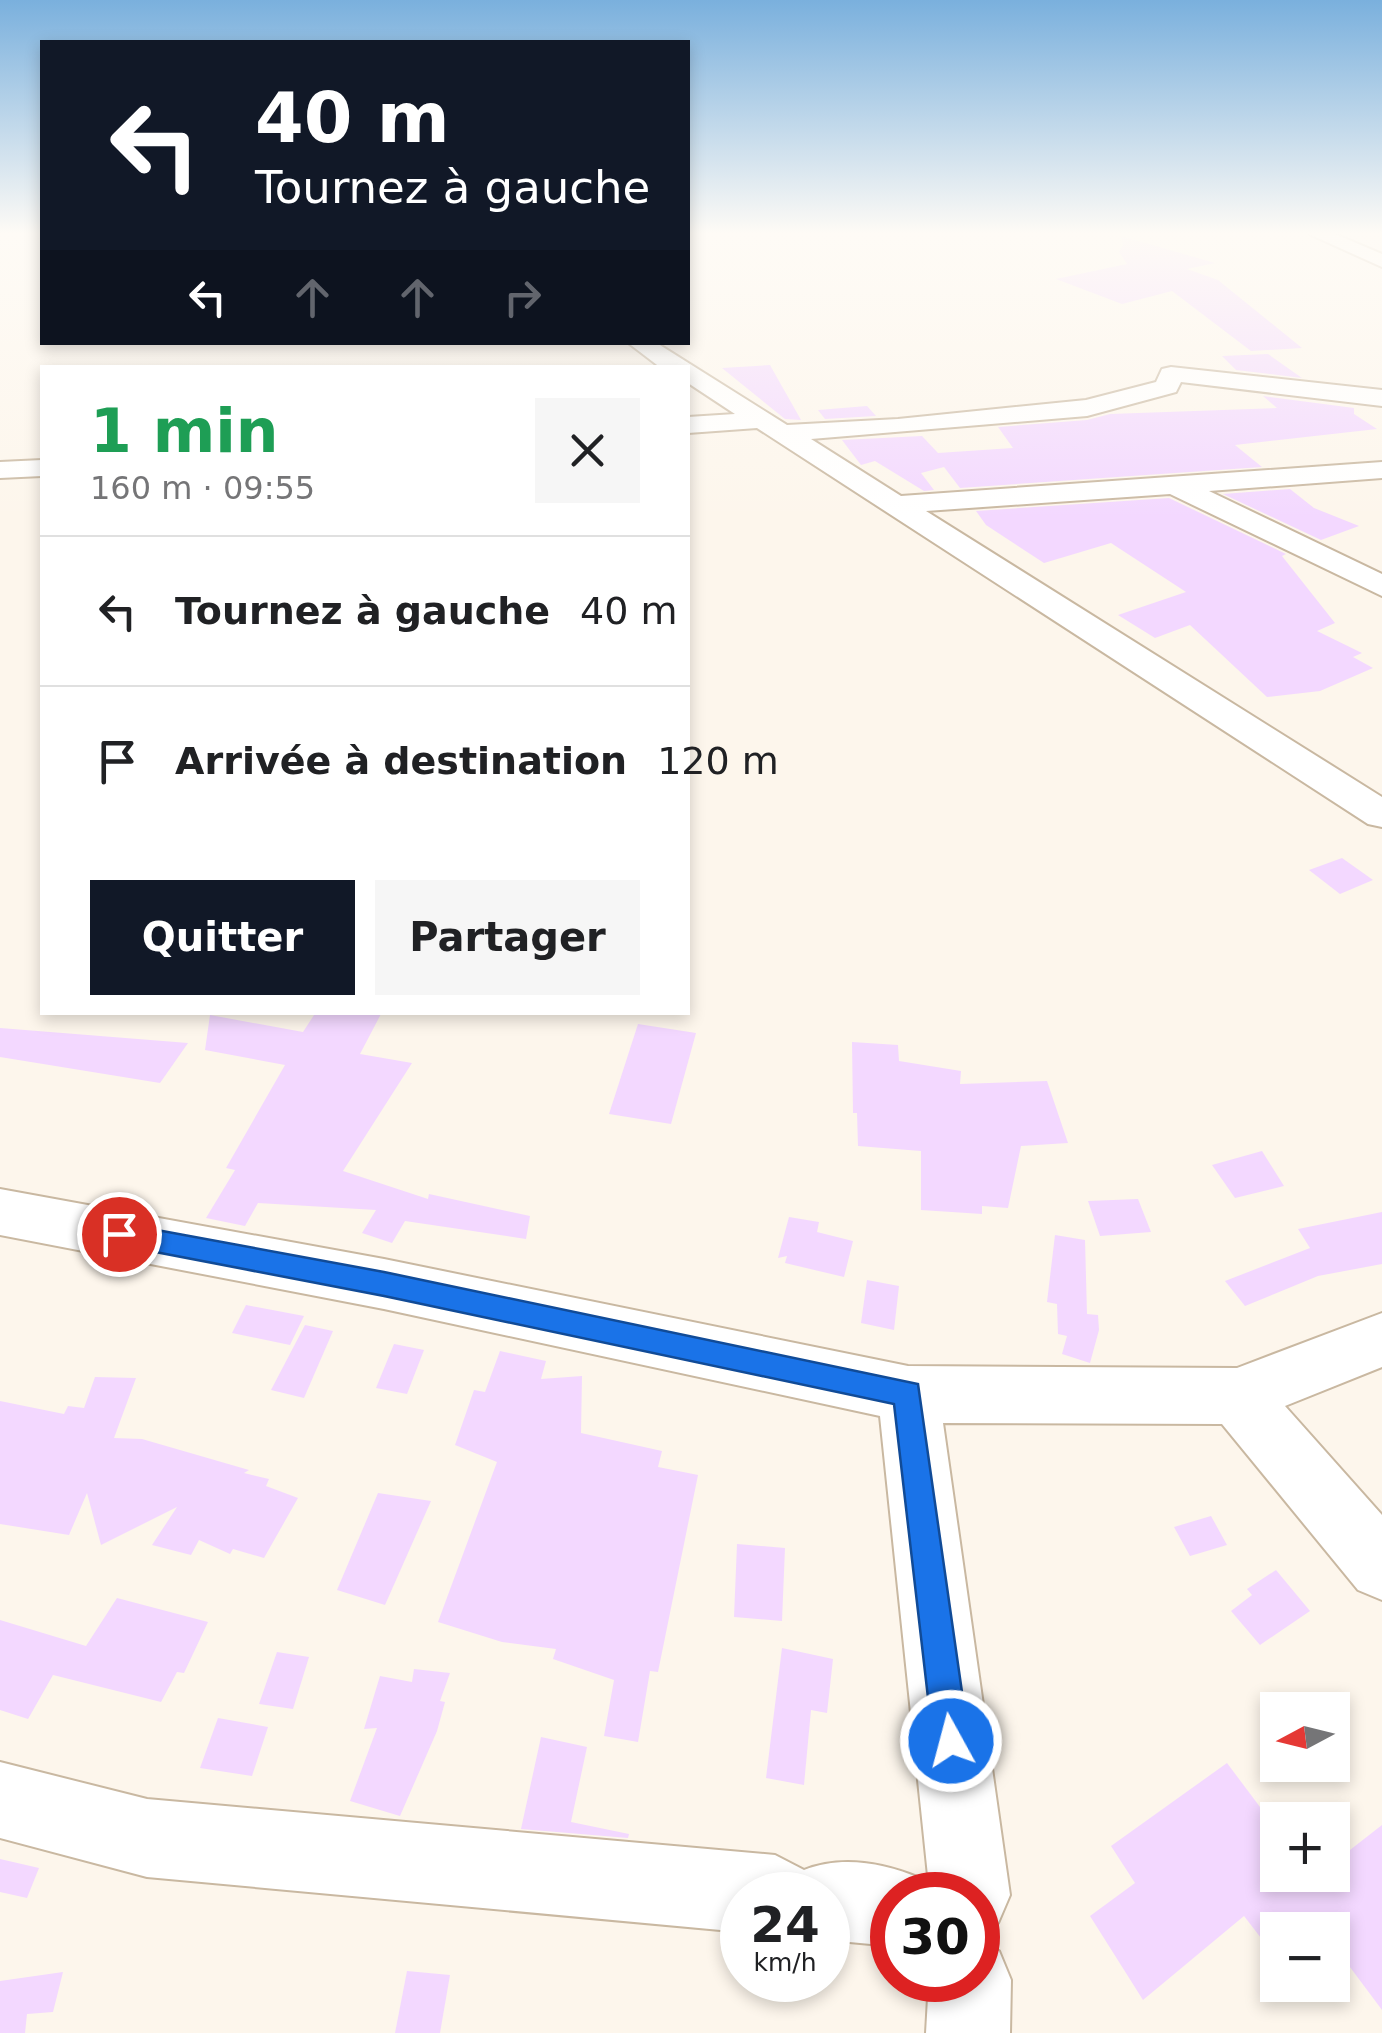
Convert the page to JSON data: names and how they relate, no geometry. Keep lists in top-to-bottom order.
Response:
{
  "north": "left",
  "page": {
    "turn": ["40 m", "Tournez à gauche"],
    "heading": ["1 min", "160 m · 09:55"],
    "list": [
      {
        "name": "Tournez à gauche",
        "value": "40 m"
      },
      {
        "name": "Arrivée à destination",
        "value": "120 m"
      }
    ],
    "buttons": ["Quitter", "Partager"],
    "map_buttons": ["+", "−"],
    "speed": "24 km/h",
    "limit": "30"
  }
}
